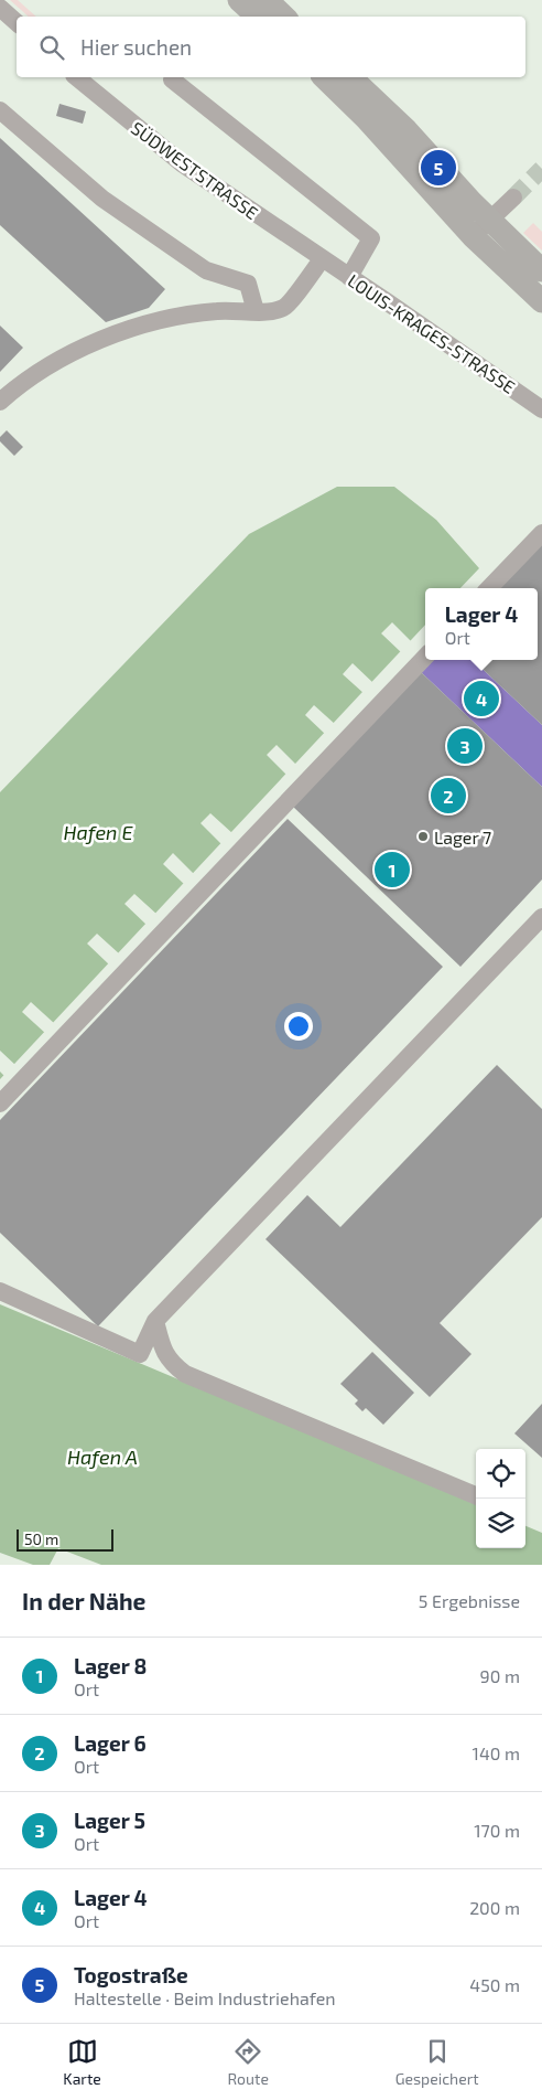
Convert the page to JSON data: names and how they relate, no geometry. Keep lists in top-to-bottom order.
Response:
{
  "streets": {
    "street": ["SÜDWESTSTRASSE", "LOUIS-KRAGES-STRASSE"]
  },
  "crossings": [
    ["SÜDWESTSTRASSE", "LOUIS-KRAGES-STRASSE"]
  ],
  "water": ["Hafen E", "Hafen A"],
  "places": ["Lager 7"],
  "scale_bar": "50 m",
  "page": {
    "search": "Hier suchen",
    "pins": [
      "5",
      "4",
      "3",
      "2",
      "1"
    ],
    "popup": ["Lager 4", "Ort"],
    "scale": "50 m",
    "heading": ["In der Nähe", "5 Ergebnisse"],
    "list": [
      {
        "mark": "1",
        "name": "Lager 8",
        "note": "Ort",
        "value": "90 m"
      },
      {
        "mark": "2",
        "name": "Lager 6",
        "note": "Ort",
        "value": "140 m"
      },
      {
        "mark": "3",
        "name": "Lager 5",
        "note": "Ort",
        "value": "170 m"
      },
      {
        "mark": "4",
        "name": "Lager 4",
        "note": "Ort",
        "value": "200 m"
      },
      {
        "mark": "5",
        "name": "Togostraße",
        "note": "Haltestelle · Beim Industriehafen",
        "value": "450 m"
      }
    ],
    "nav": ["Karte", "Route", "Gespeichert"]
  }
}
